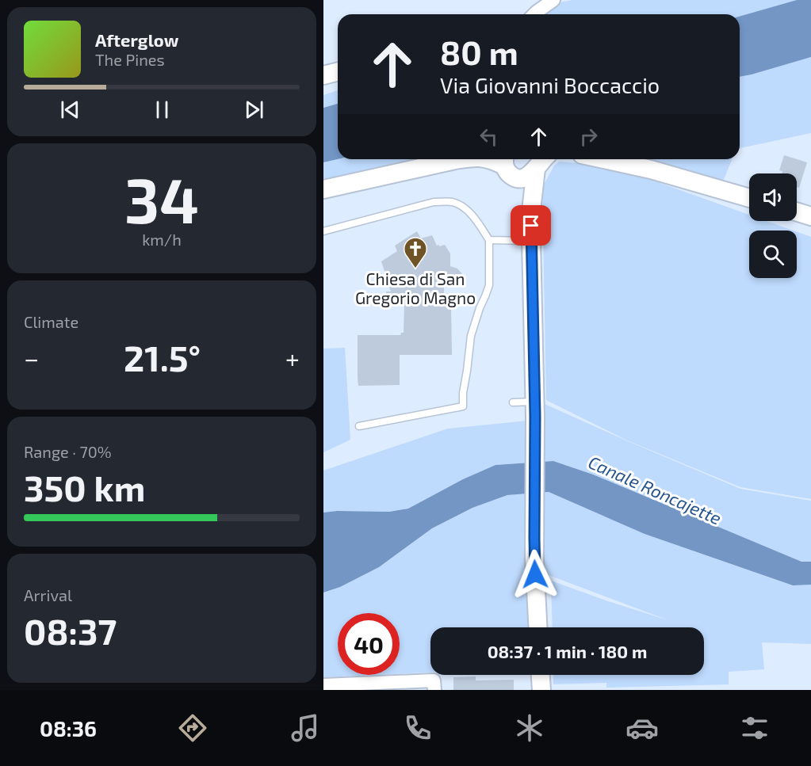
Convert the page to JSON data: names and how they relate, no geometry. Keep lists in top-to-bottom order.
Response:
{
  "water": ["Canale Roncajette"],
  "places": {
    "church": ["Chiesa di San Gregorio Magno"]
  },
  "page": {
    "turn": ["80 m", "Via Giovanni Boccaccio"],
    "song": ["Afterglow", "The Pines"],
    "tile": [
      ["34", "km/h"],
      "Climate",
      ["Range · 70%", "350 km"],
      ["Arrival", "08:37"]
    ],
    "heat": ["−", "21.5°", "+"],
    "limit": "40",
    "trip": "08:37 · 1 min · 180 m",
    "tabs": "08:36"
  }
}
